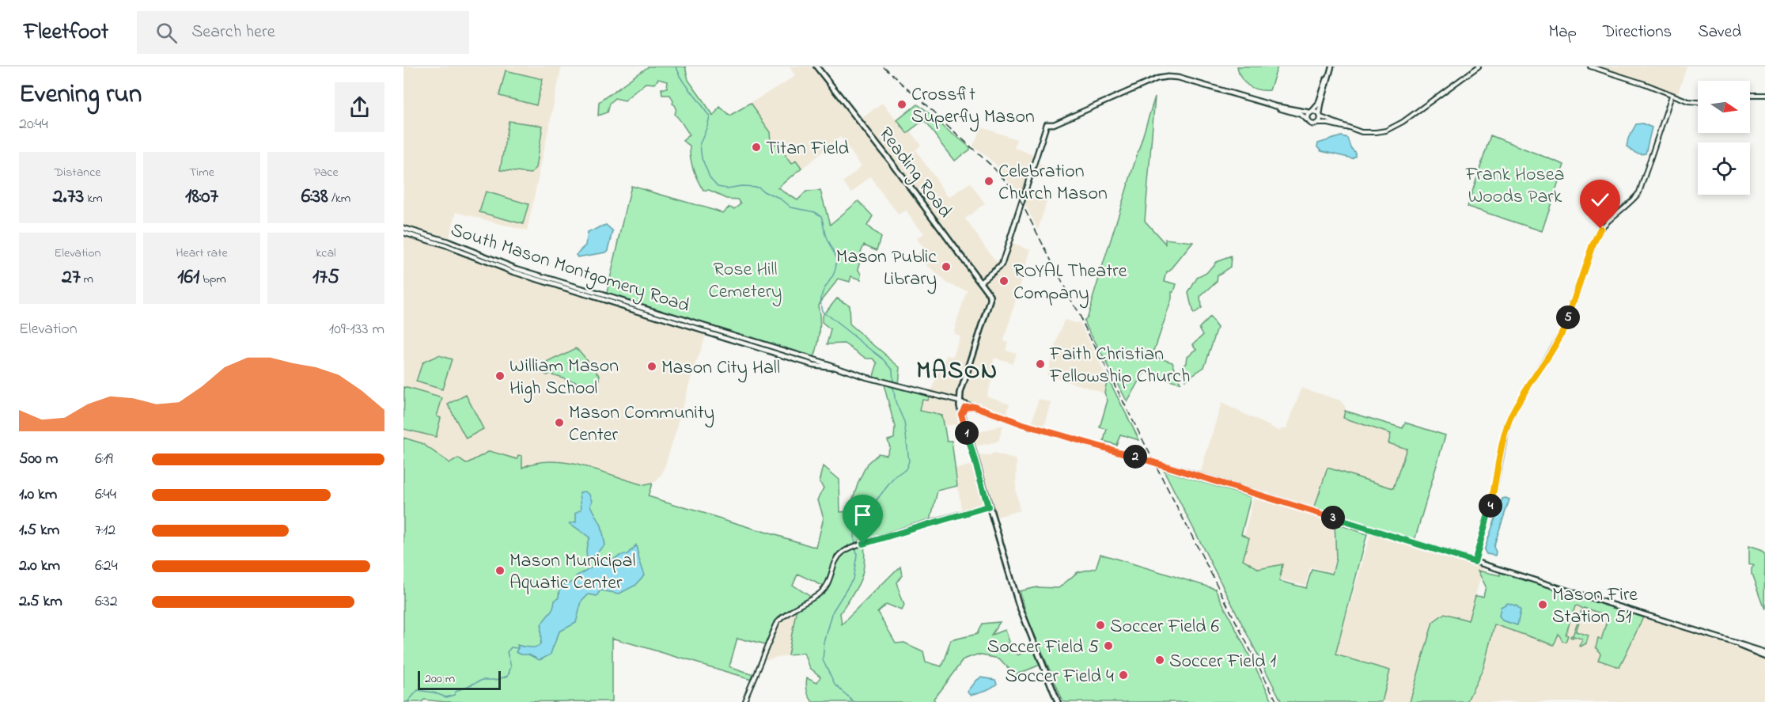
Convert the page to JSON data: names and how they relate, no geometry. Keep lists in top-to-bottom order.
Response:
{
  "streets": {
    "main road": ["Reading Road", "South Mason Montgomery Road"]
  },
  "crossings": [
    ["Reading Road", "South Mason Montgomery Road"]
  ],
  "districts": ["MASON"],
  "parks": ["Frank Hosea Woods Park", "Rose Hill Cemetery"],
  "places": [
    "Crossfit Superfly Mason",
    "Titan Field",
    "Celebration Church Mason",
    "Mason Public Library",
    "ROYAL Theatre Company",
    "Faith Christian Fellowship Church",
    "Mason City Hall",
    "William Mason High School",
    "Mason Community Center",
    "Mason Municipal Aquatic Center",
    "Mason Fire Station 51",
    "Soccer Field 6",
    "Soccer Field 5",
    "Soccer Field 1",
    "Soccer Field 4"
  ],
  "scale_bar": "200 m",
  "north": "right",
  "page": {
    "header": "Fleetfoot",
    "search": "Search here",
    "nav": ["Map", "Directions", "Saved"],
    "heading": ["Evening run", "20:44"],
    "stats": [
      ["Distance", "2.73 km"],
      ["Time", "18:07"],
      ["Pace", "6:38 /km"],
      ["Elevation", "27 m"],
      ["Heart rate", "161 bpm"],
      ["kcal", "175"]
    ],
    "pins": [
      "5",
      "1",
      "2",
      "4",
      "3"
    ],
    "chart": ["Elevation", "109–133 m"],
    "list": [
      {
        "name": "500 m",
        "note": "6:19"
      },
      {
        "name": "1.0 km",
        "note": "6:44"
      },
      {
        "name": "1.5 km",
        "note": "7:12"
      },
      {
        "name": "2.0 km",
        "note": "6:24"
      },
      {
        "name": "2.5 km",
        "note": "6:32"
      }
    ],
    "scale": "200 m"
  }
}
